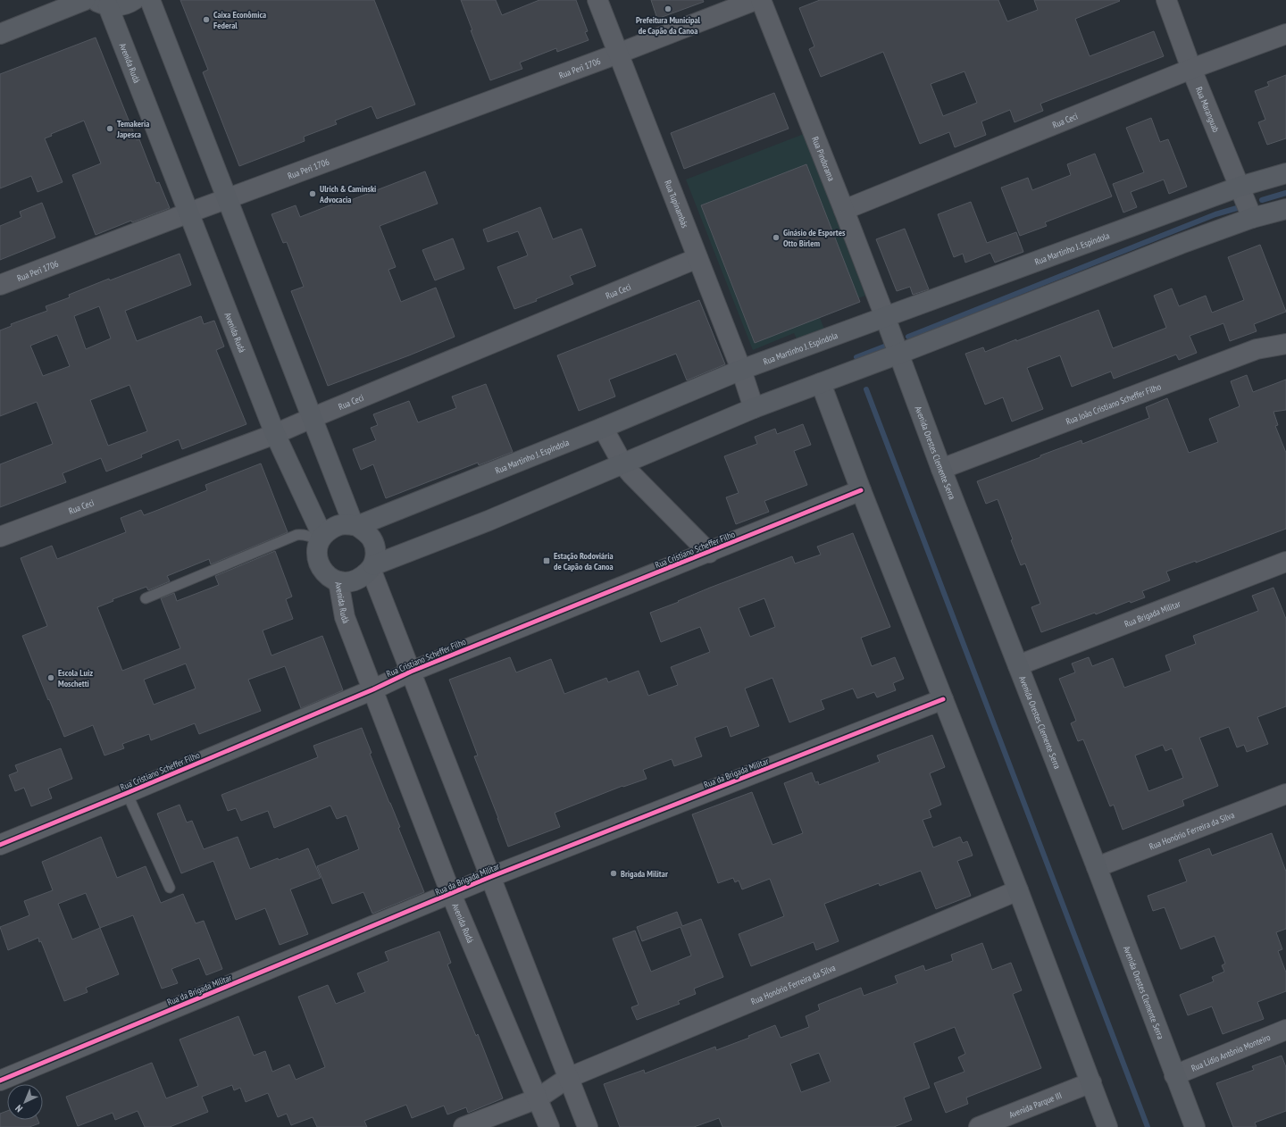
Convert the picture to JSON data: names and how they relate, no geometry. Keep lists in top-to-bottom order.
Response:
{
  "streets": {
    "main road": ["Avenida Rudá", "Rua Martinho J. Espíndola", "Avenida Orestes Clemente Serra"],
    "street": [
      "Rua Peri 1706",
      "Rua Maranguab",
      "Rua Ceci",
      "Rua Pindorama",
      "Rua Tupinambás",
      "Rua João Cristiano Scheffer Filho",
      "Rua Cristiano Scheffer Filho",
      "Rua Brigada Militar",
      "Rua da Brigada Militar",
      "Rua Honório Ferreira da Silva",
      "Rua Lídio Antônio Monteiro",
      "Avenida Parque III"
    ]
  },
  "crossings": [
    ["Avenida Rudá", "Rua Peri 1706"],
    ["Avenida Rudá", "Rua Ceci"],
    ["Avenida Rudá", "Rua Martinho J. Espíndola"],
    ["Avenida Rudá", "Rua Cristiano Scheffer Filho"],
    ["Avenida Rudá", "Rua da Brigada Militar"],
    ["Avenida Rudá", "Rua Honório Ferreira da Silva"],
    ["Rua Peri 1706", "Rua Tupinambás"],
    ["Rua Maranguab", "Rua Ceci"],
    ["Rua Maranguab", "Rua Martinho J. Espíndola"],
    ["Rua Ceci", "Rua Pindorama"],
    ["Rua Ceci", "Rua Tupinambás"],
    ["Rua Pindorama", "Rua Martinho J. Espíndola"],
    ["Rua Pindorama", "Avenida Orestes Clemente Serra"],
    ["Rua Tupinambás", "Rua Martinho J. Espíndola"],
    ["Rua Martinho J. Espíndola", "Avenida Orestes Clemente Serra"],
    ["Rua João Cristiano Scheffer Filho", "Avenida Orestes Clemente Serra"],
    ["Avenida Orestes Clemente Serra", "Rua Brigada Militar"],
    ["Avenida Orestes Clemente Serra", "Rua Honório Ferreira da Silva"],
    ["Avenida Orestes Clemente Serra", "Rua Lídio Antônio Monteiro"]
  ],
  "places": {
    "other": [
      "Prefeitura Municipal de Capão da Canoa",
      "Caixa Econômica Federal",
      "Temakeria Japesca",
      "Ulrich & Caminski Advocacia",
      "Ginásio de Esportes Otto Birlem",
      "Escola Luiz Moschetti",
      "Brigada Militar"
    ],
    "transit": ["Estação Rodoviária de Capão da Canoa"]
  },
  "north": "bottom left"
}
